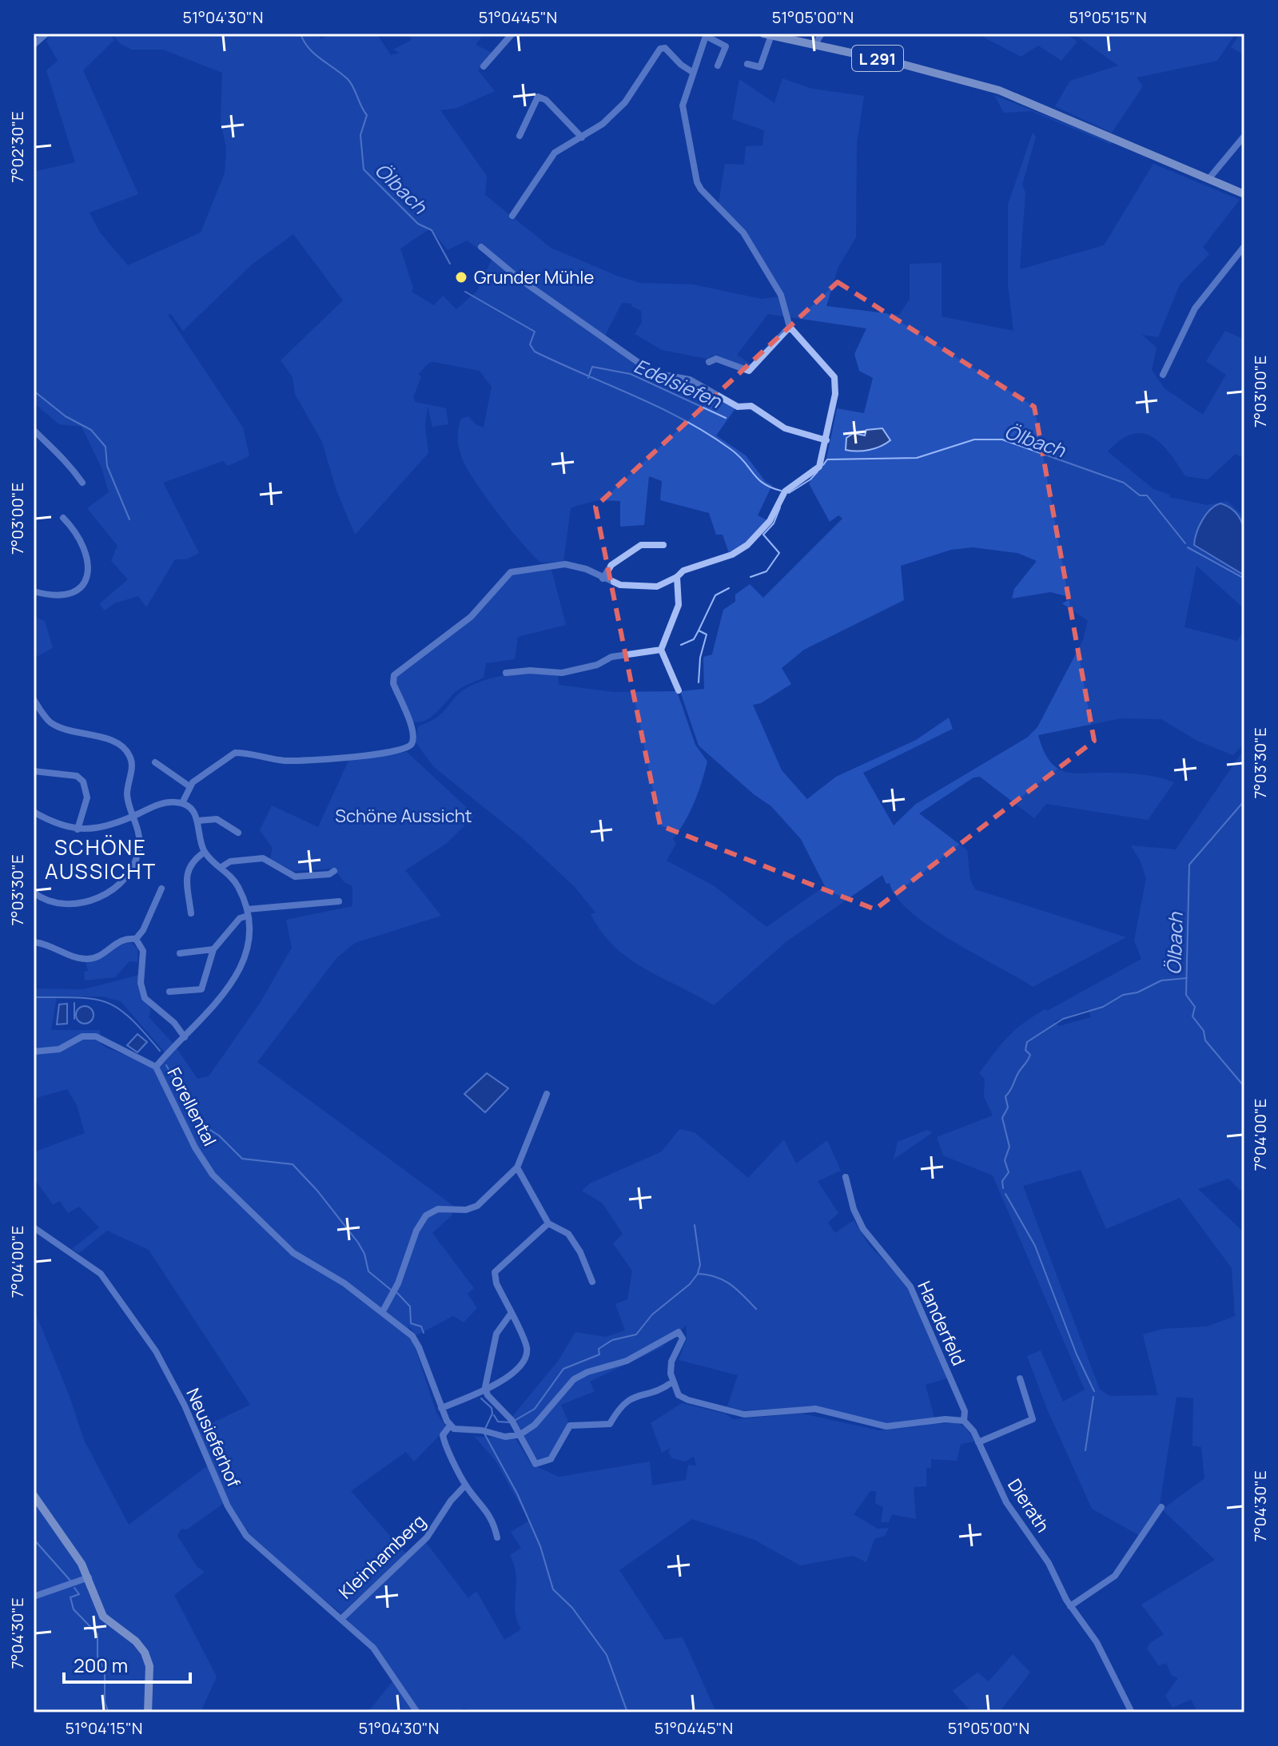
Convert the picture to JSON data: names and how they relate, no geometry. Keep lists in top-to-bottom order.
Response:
{
  "streets": {
    "main road": ["L 291"],
    "street": [
      "Forellental",
      "Handerfeld",
      "Neusieferhof",
      "Dierath",
      "Kleinhamberg"
    ]
  },
  "crossings": [
    ["Handerfeld", "Dierath"],
    ["Neusieferhof", "Kleinhamberg"]
  ],
  "districts": ["SCHÖNE AUSSICHT"],
  "water": ["Ölbach", "Edelsiefen"],
  "parks": ["Schöne Aussicht"],
  "places": ["Grunder Mühle"],
  "scale_bar": "200 m",
  "coordinates": [
    "51°04'30\"N",
    "51°04'45\"N",
    "51°05'00\"N",
    "51°05'15\"N",
    "7°02'30\"E",
    "7°03'00\"E",
    "7°03'30\"E",
    "7°04'00\"E",
    "7°04'30\"E",
    "51°04'15\"N"
  ]
}
